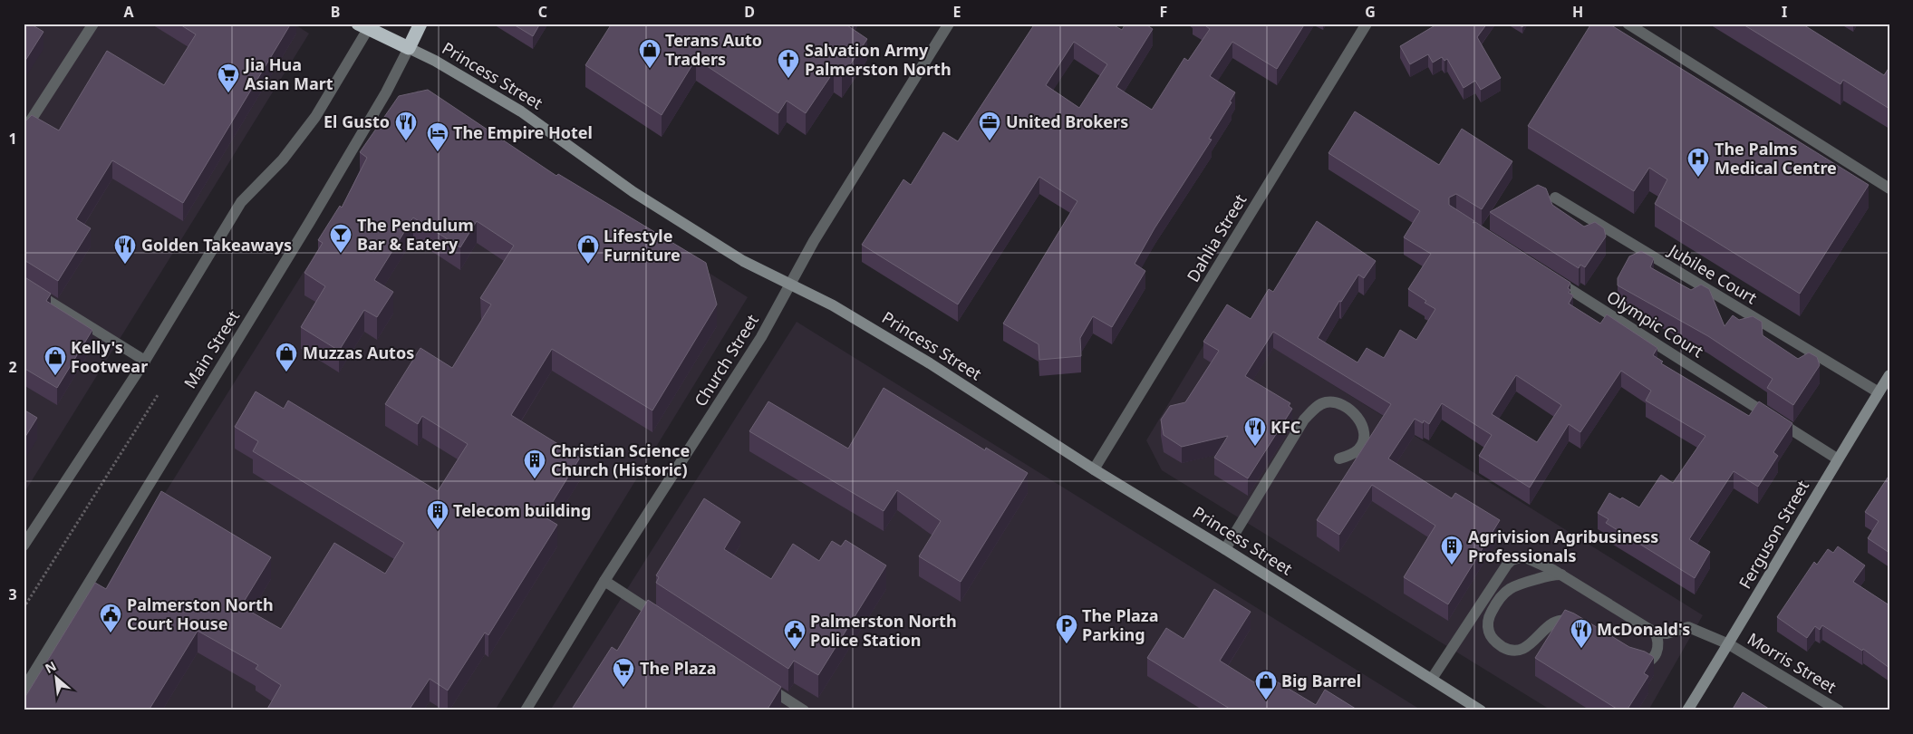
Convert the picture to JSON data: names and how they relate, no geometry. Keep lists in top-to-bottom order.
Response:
{
  "streets": {
    "highway": ["Princess Street", "Main Street"],
    "main road": ["Ferguson Street"],
    "street": [
      "Dahlia Street",
      "Jubilee Court",
      "Olympic Court",
      "Church Street",
      "Morris Street"
    ]
  },
  "crossings": [
    ["Princess Street", "Dahlia Street"],
    ["Princess Street", "Main Street"],
    ["Princess Street", "Church Street"],
    ["Jubilee Court", "Ferguson Street"],
    ["Olympic Court", "Ferguson Street"],
    ["Ferguson Street", "Morris Street"]
  ],
  "places": {
    "shop": [
      "Terans Auto Traders",
      "Lifestyle Furniture",
      "Muzzas Autos",
      "Kelly's Footwear",
      "Big Barrel"
    ],
    "church": ["Salvation Army Palmerston North"],
    "supermarket": ["Jia Hua Asian Mart", "The Plaza"],
    "restaurant": [
      "El Gusto",
      "Golden Takeaways",
      "KFC",
      "McDonald's"
    ],
    "office": ["United Brokers"],
    "hotel": ["The Empire Hotel"],
    "hospital": ["The Palms Medical Centre"],
    "bar": ["The Pendulum Bar & Eatery"],
    "building": ["Christian Science Church (Historic)", "Telecom building", "Agrivision Agribusiness Professionals"],
    "public building": ["Palmerston North Court House", "Palmerston North Police Station"],
    "parking": ["The Plaza Parking"]
  },
  "north": "top left",
  "grid": {
    "columns": [
      "A",
      "B",
      "C",
      "D",
      "E",
      "F",
      "G",
      "H",
      "I"
    ],
    "rows": ["1", "2", "3"]
  }
}
